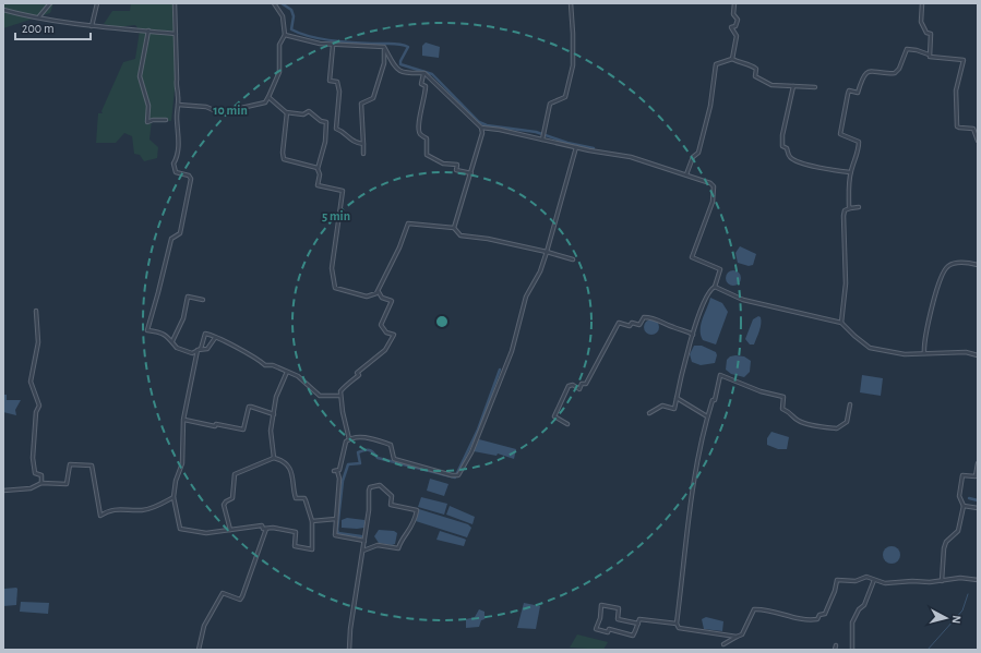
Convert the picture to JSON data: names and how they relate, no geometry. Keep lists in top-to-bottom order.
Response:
{
  "scale_bar": "200 m",
  "north": "right",
  "rings": ["10 min", "5 min"]
}
